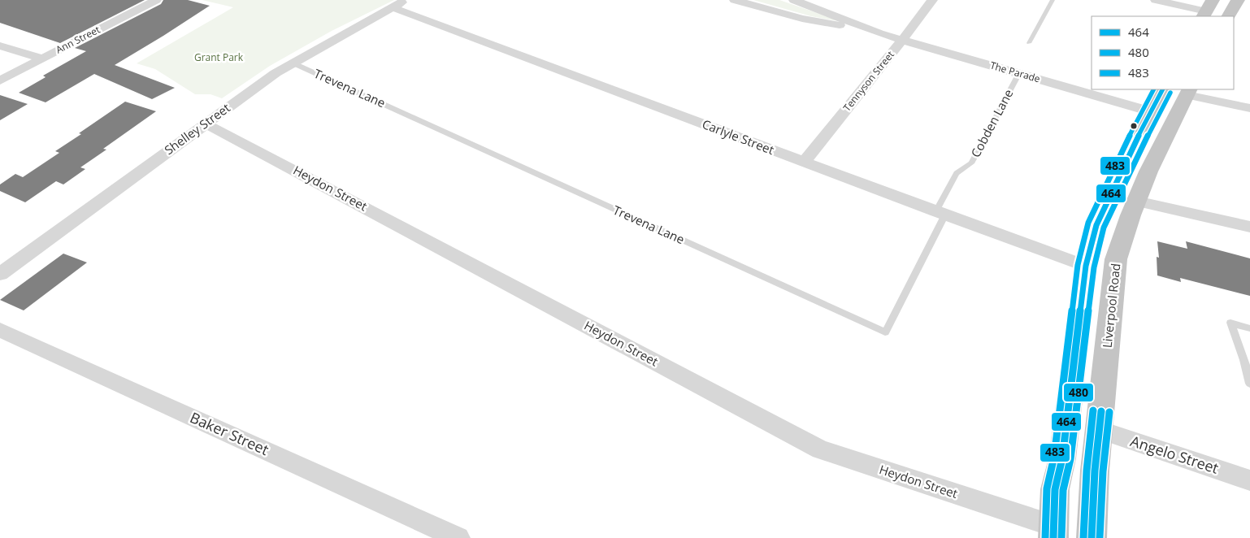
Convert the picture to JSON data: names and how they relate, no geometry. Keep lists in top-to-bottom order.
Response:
{
  "streets": {
    "highway": ["Liverpool Road"],
    "street": [
      "Ann Street",
      "The Parade",
      "Tennyson Street",
      "Shelley Street",
      "Carlyle Street",
      "Heydon Street",
      "Baker Street",
      "Angelo Street"
    ],
    "lane": ["Trevena Lane", "Cobden Lane"]
  },
  "crossings": [
    ["The Parade", "Tennyson Street"],
    ["The Parade", "Cobden Lane"],
    ["Tennyson Street", "Carlyle Street"],
    ["Trevena Lane", "Cobden Lane"],
    ["Trevena Lane", "Shelley Street"],
    ["Trevena Lane", "Carlyle Street"],
    ["Cobden Lane", "Carlyle Street"],
    ["Shelley Street", "Carlyle Street"],
    ["Shelley Street", "Heydon Street"],
    ["Liverpool Road", "Angelo Street"]
  ],
  "parks": ["Grant Park"],
  "lines": ["transit line 464", "transit line 483", "transit line 480"],
  "legend": ["464", "480", "483"]
}
